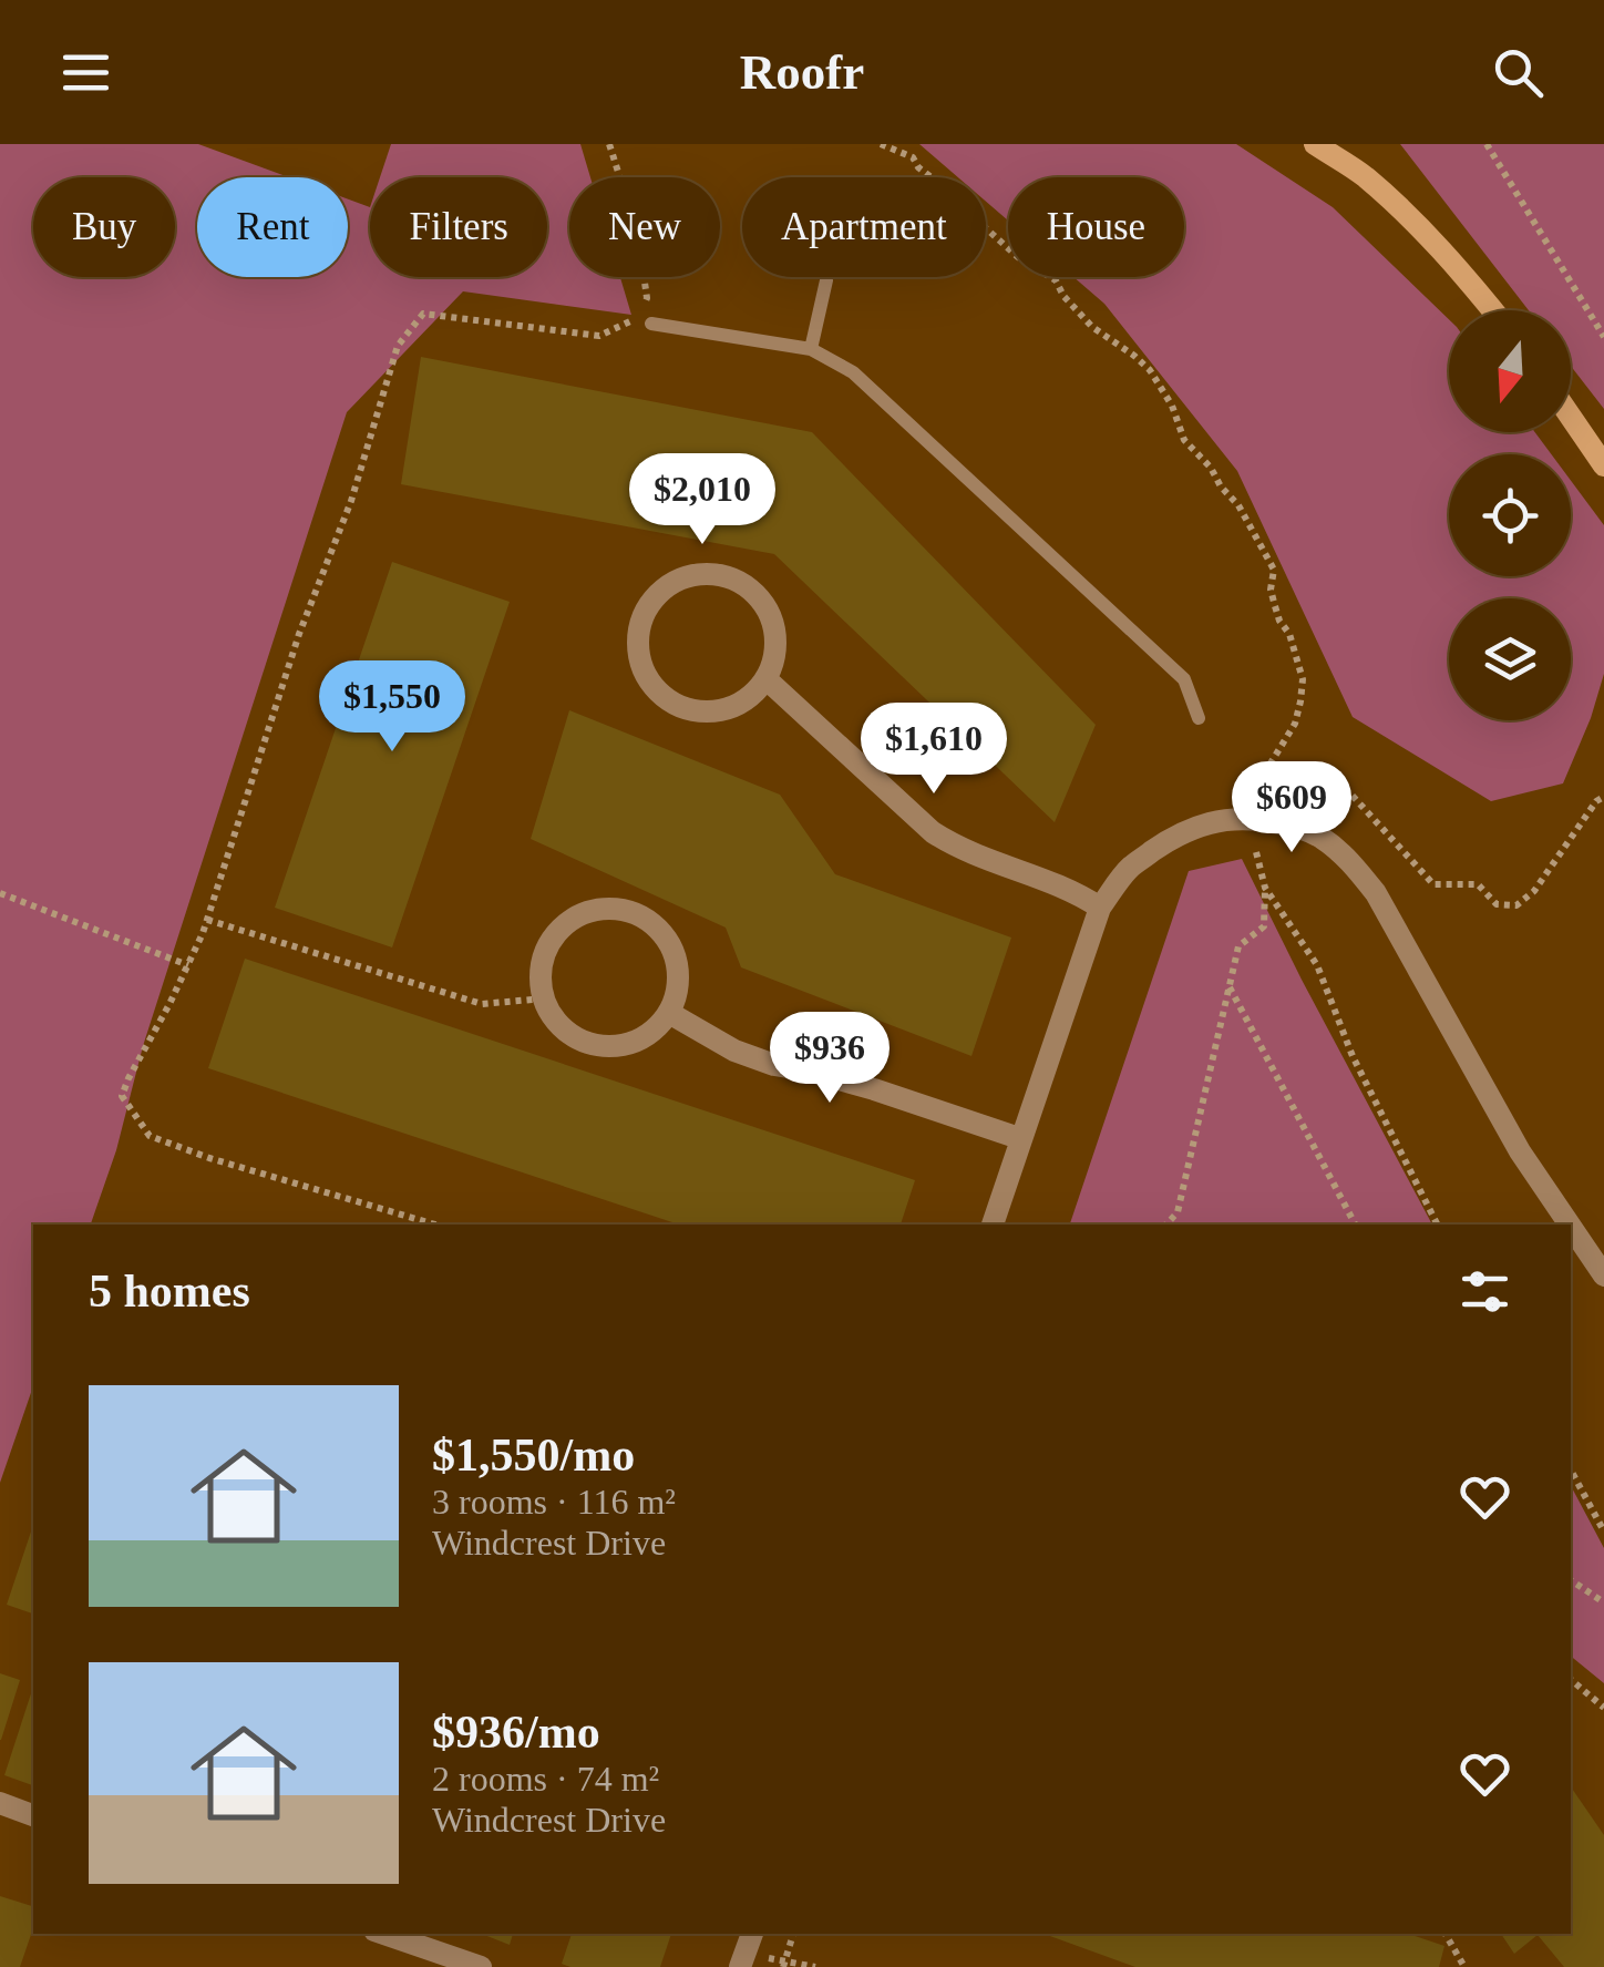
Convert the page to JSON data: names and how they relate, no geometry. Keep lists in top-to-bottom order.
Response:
{
  "north": "bottom",
  "page": {
    "header": "Roofr",
    "chip": [
      "Buy",
      "Rent",
      "Filters",
      "New",
      "Apartment",
      "House"
    ],
    "price": [
      "$2,010",
      "$1,550",
      "$1,610",
      "$609",
      "$936"
    ],
    "heading": "5 homes",
    "list": [
      {
        "name": "$1,550/mo",
        "note": "3 rooms · 116 m² · Windcrest Drive"
      },
      {
        "name": "$936/mo",
        "note": "2 rooms · 74 m² · Windcrest Drive"
      }
    ]
  }
}
